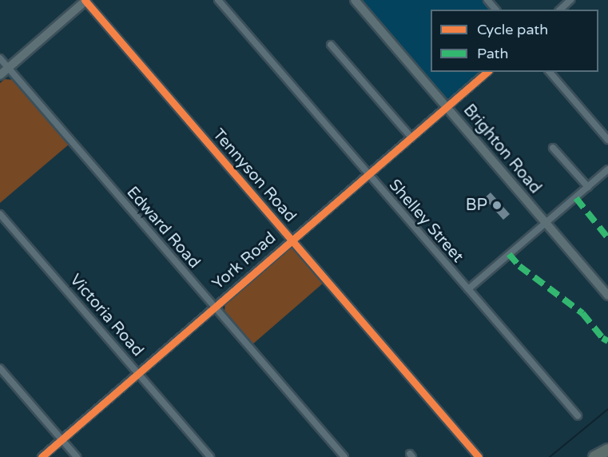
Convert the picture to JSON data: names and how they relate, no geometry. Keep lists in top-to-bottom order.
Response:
{
  "streets": {
    "main road": ["Brighton Road"],
    "street": [
      "Tennyson Road",
      "Shelley Street",
      "Edward Road",
      "York Road",
      "Victoria Road"
    ]
  },
  "crossings": [
    ["Brighton Road", "York Road"],
    ["Tennyson Road", "York Road"],
    ["Shelley Street", "York Road"],
    ["Edward Road", "York Road"],
    ["York Road", "Victoria Road"]
  ],
  "places": ["BP"],
  "legend": ["Cycle path", "Path"]
}
